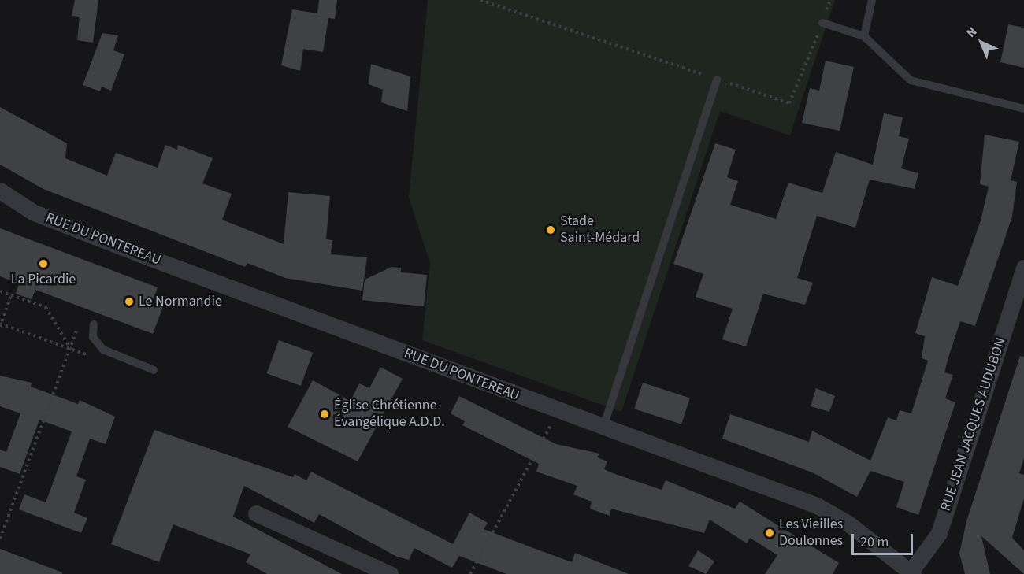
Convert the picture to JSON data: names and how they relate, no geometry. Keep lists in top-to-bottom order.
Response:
{
  "streets": {
    "street": ["RUE DU PONTEREAU", "RUE JEAN JACQUES AUDUBON"]
  },
  "crossings": [
    ["RUE DU PONTEREAU", "RUE JEAN JACQUES AUDUBON"]
  ],
  "places": [
    "Stade Saint-Médard",
    "La Picardie",
    "Le Normandie",
    "Église Chrétienne Évangélique A.D.D.",
    "Les Vieilles Doulonnes"
  ],
  "scale_bar": "20 m",
  "north": "top left"
}
